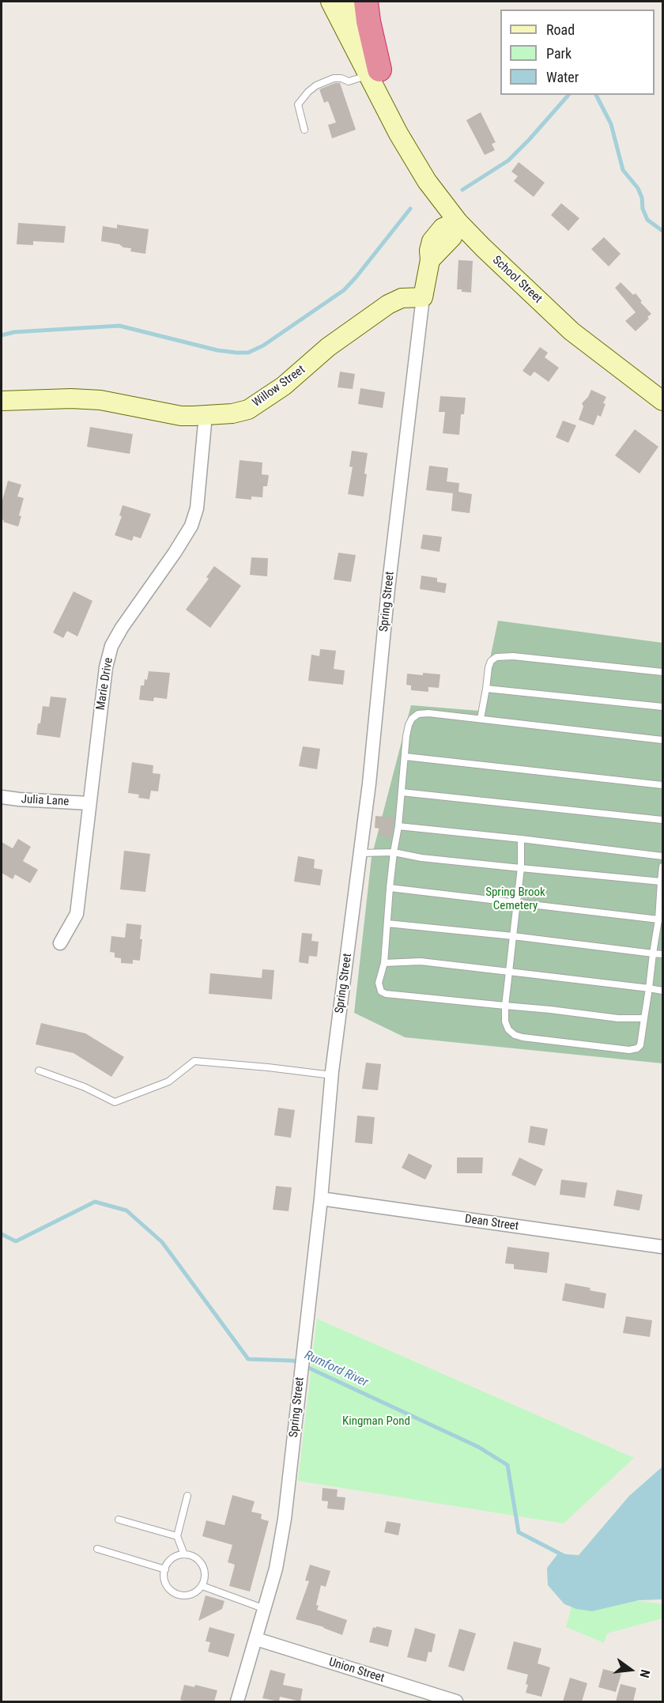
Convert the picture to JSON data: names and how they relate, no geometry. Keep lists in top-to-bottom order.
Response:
{
  "streets": {
    "main road": ["School Street", "Willow Street", "Spring Street"],
    "street": [
      "Marie Drive",
      "Julia Lane",
      "Dean Street",
      "Union Street"
    ]
  },
  "crossings": [
    ["School Street", "Spring Street"],
    ["Willow Street", "Spring Street"],
    ["Willow Street", "Marie Drive"],
    ["Spring Street", "Dean Street"],
    ["Spring Street", "Union Street"],
    ["Marie Drive", "Julia Lane"]
  ],
  "water": ["Rumford River"],
  "parks": ["Spring Brook Cemetery", "Kingman Pond"],
  "legend": ["Road", "Park", "Water"],
  "north": "right"
}
